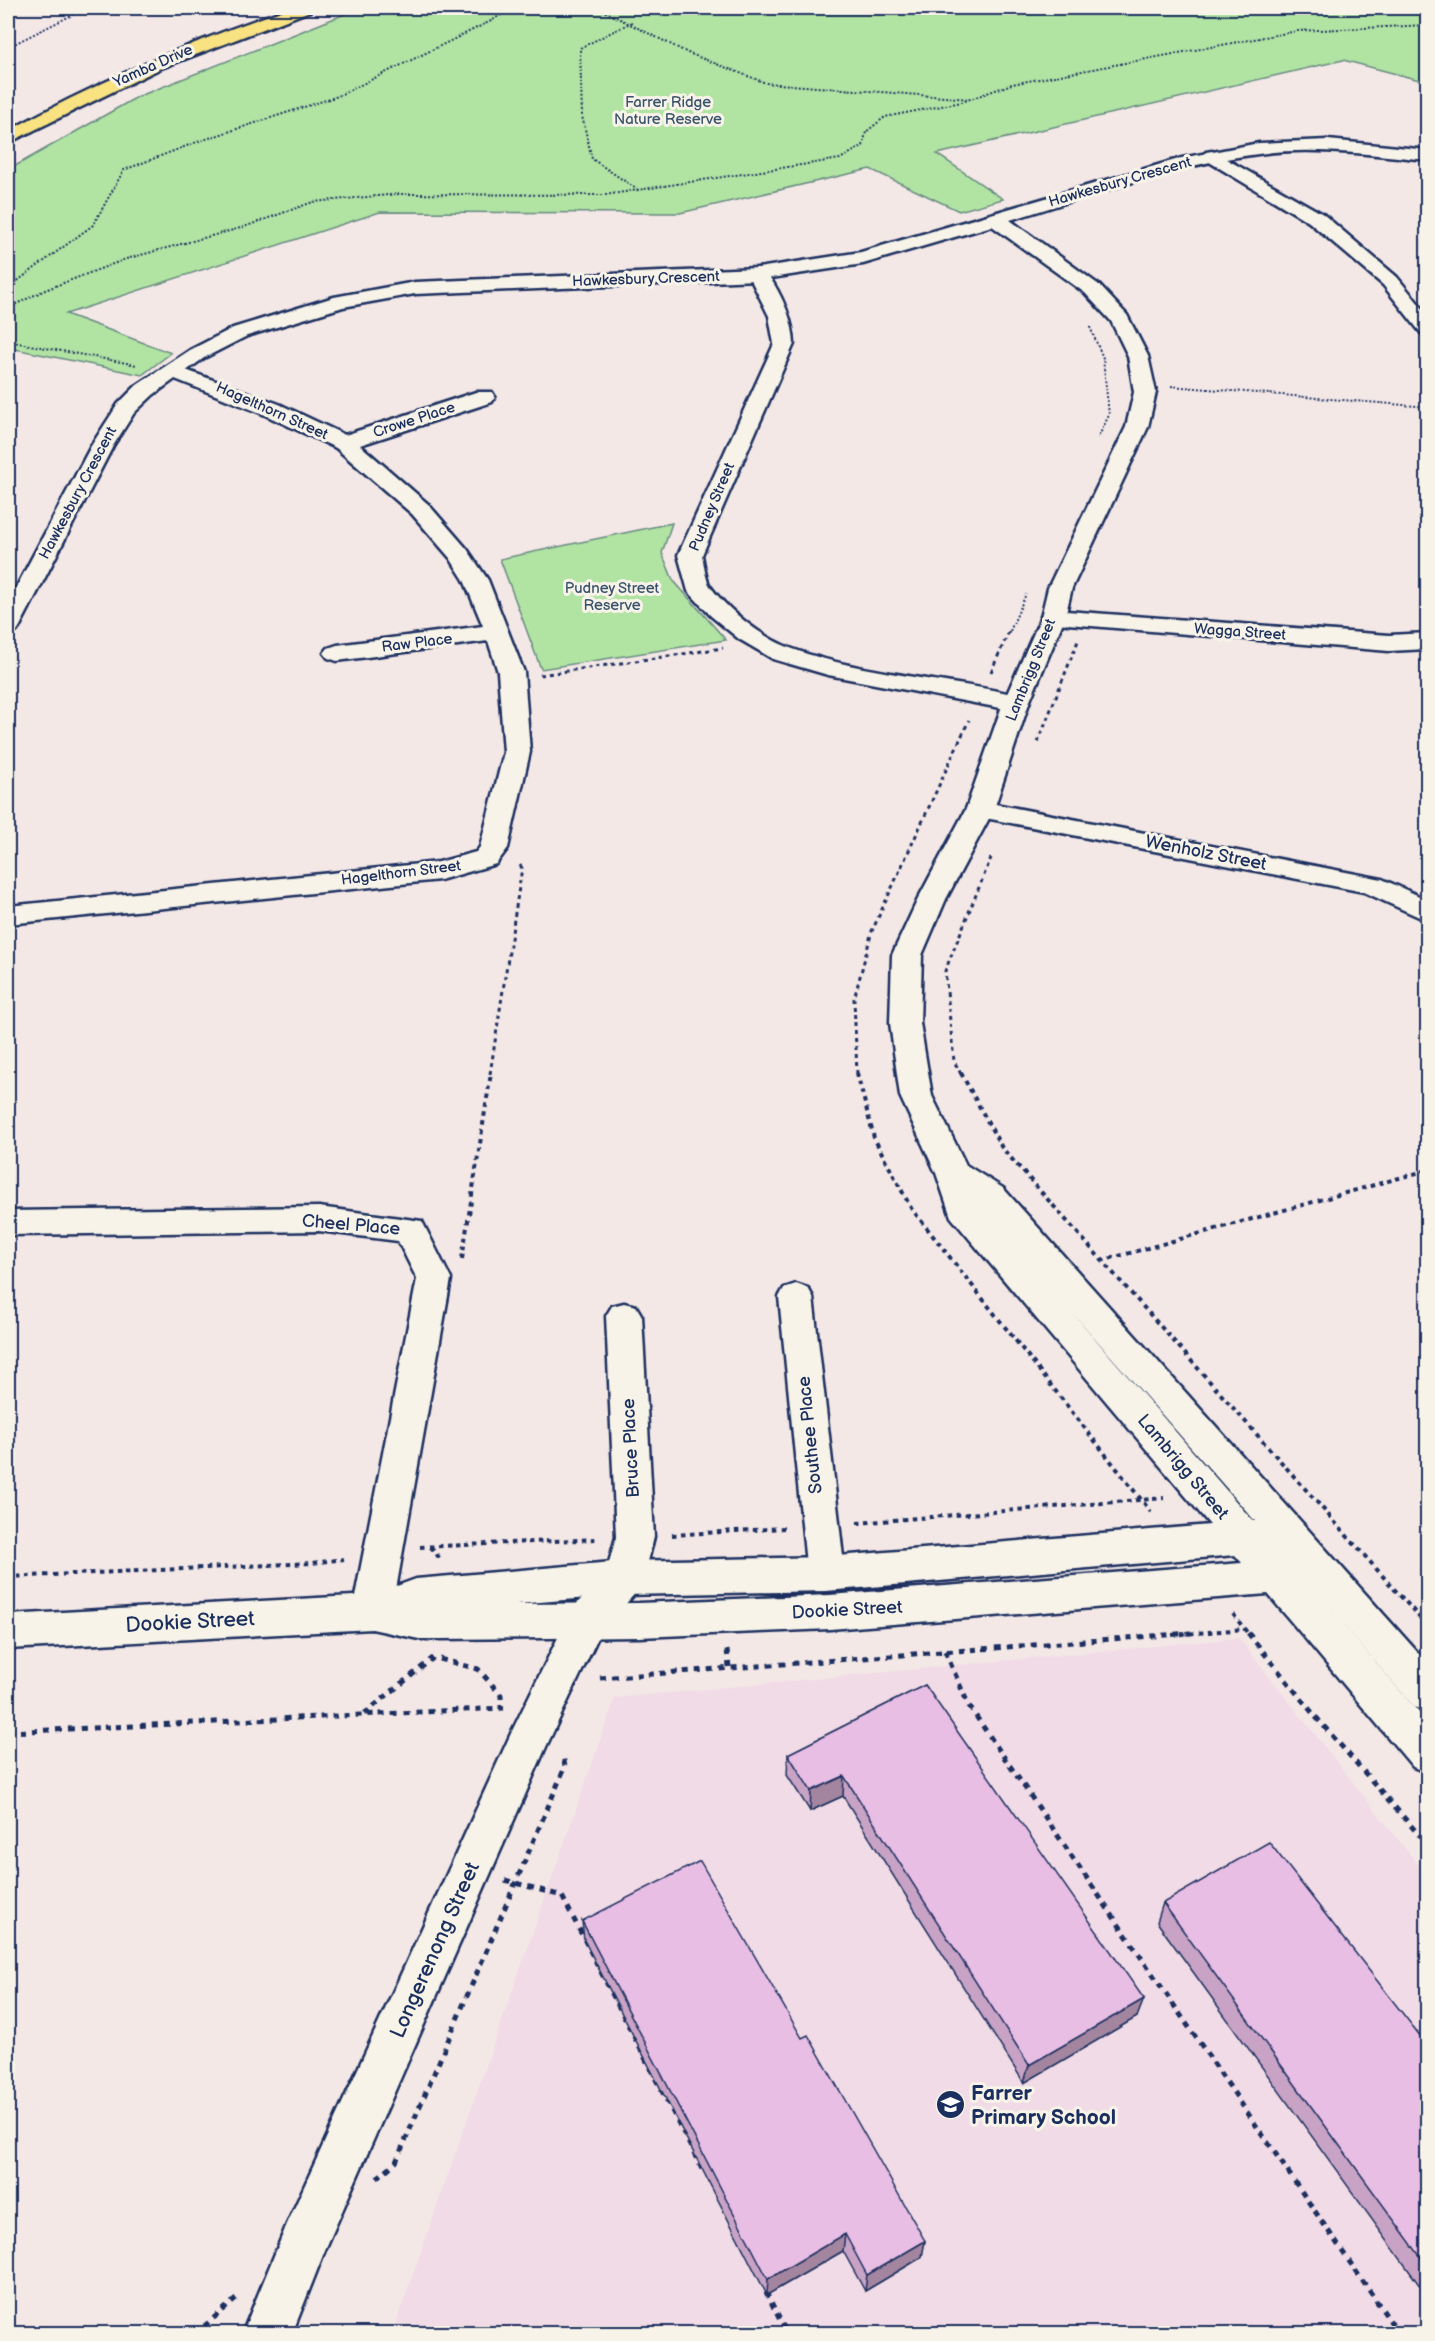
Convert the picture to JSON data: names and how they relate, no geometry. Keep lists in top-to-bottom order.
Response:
{
  "streets": {
    "main road": ["Yamba Drive"],
    "street": [
      "Hawkesbury Crescent",
      "Hagelthorn Street",
      "Crowe Place",
      "Pudney Street",
      "Wagga Street",
      "Raw Place",
      "Lambrigg Street",
      "Wenholz Street",
      "Cheel Place",
      "Southee Place",
      "Bruce Place",
      "Dookie Street",
      "Longerenong Street"
    ]
  },
  "crossings": [
    ["Hawkesbury Crescent", "Hagelthorn Street"],
    ["Hawkesbury Crescent", "Pudney Street"],
    ["Hawkesbury Crescent", "Lambrigg Street"],
    ["Hagelthorn Street", "Crowe Place"],
    ["Hagelthorn Street", "Raw Place"],
    ["Pudney Street", "Lambrigg Street"],
    ["Wagga Street", "Lambrigg Street"],
    ["Lambrigg Street", "Wenholz Street"],
    ["Lambrigg Street", "Dookie Street"],
    ["Cheel Place", "Dookie Street"],
    ["Southee Place", "Dookie Street"],
    ["Bruce Place", "Dookie Street"],
    ["Bruce Place", "Longerenong Street"],
    ["Dookie Street", "Longerenong Street"]
  ],
  "parks": ["Farrer Ridge Nature Reserve", "Pudney Street Reserve"],
  "places": {
    "school or university": ["Farrer Primary School"]
  }
}
